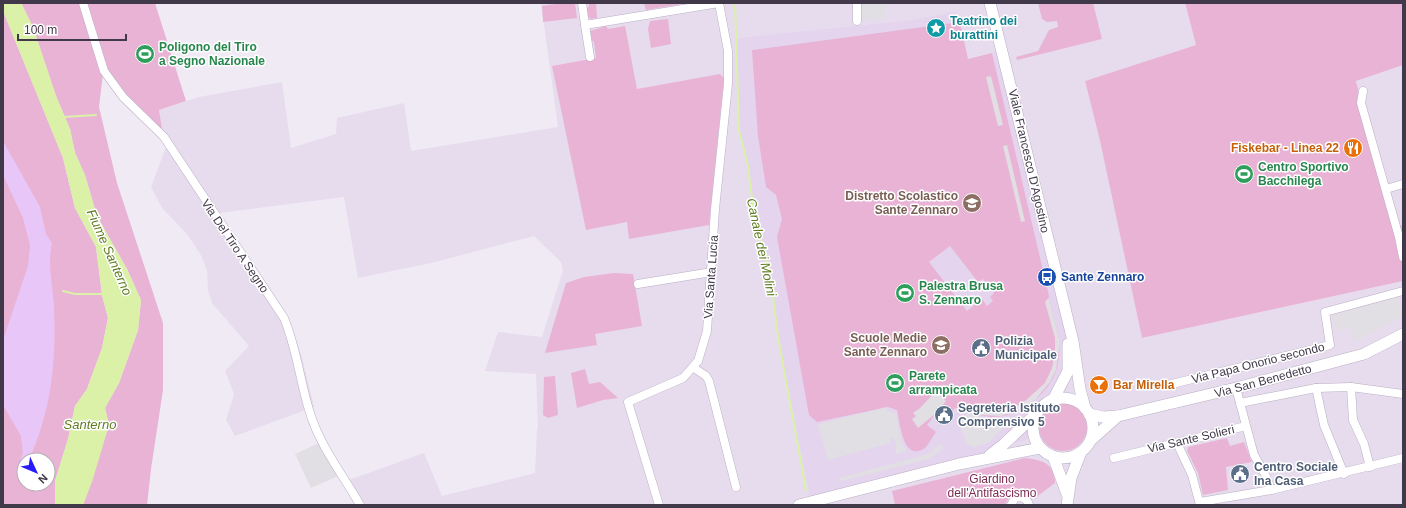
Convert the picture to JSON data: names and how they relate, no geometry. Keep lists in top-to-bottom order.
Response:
{
  "streets": {
    "street": [
      "Viale Francesco D'Agostino",
      "Via Del Tiro A Segno",
      "Via Santa Lucia",
      "Via Papa Onorio secondo",
      "Via San Benedetto",
      "Via Sante Solieri"
    ]
  },
  "crossings": [
    ["Viale Francesco D'Agostino", "Via San Benedetto"],
    ["Via San Benedetto", "Via Sante Solieri"]
  ],
  "water": ["Canale dei Molini", "Fiume Santerno", "Santerno"],
  "parks": ["Giardino dell'Antifascismo"],
  "places": {
    "place": ["Teatrino dei burattini"],
    "sports": [
      "Poligono del Tiro a Segno Nazionale",
      "Centro Sportivo Bacchilega",
      "Palestra Brusa S. Zennaro",
      "Parete arrampicata"
    ],
    "restaurant": ["Fiskebar - Linea 22"],
    "school or university": ["Distretto Scolastico Sante Zennaro", "Scuole Medie Sante Zennaro"],
    "bus stop": ["Sante Zennaro"],
    "public building": ["Polizia Municipale", "Segreteria Istituto Comprensivo 5", "Centro Sociale Ina Casa"],
    "bar": ["Bar Mirella"]
  },
  "scale_bar": "100 m",
  "north": "bottom right"
}
